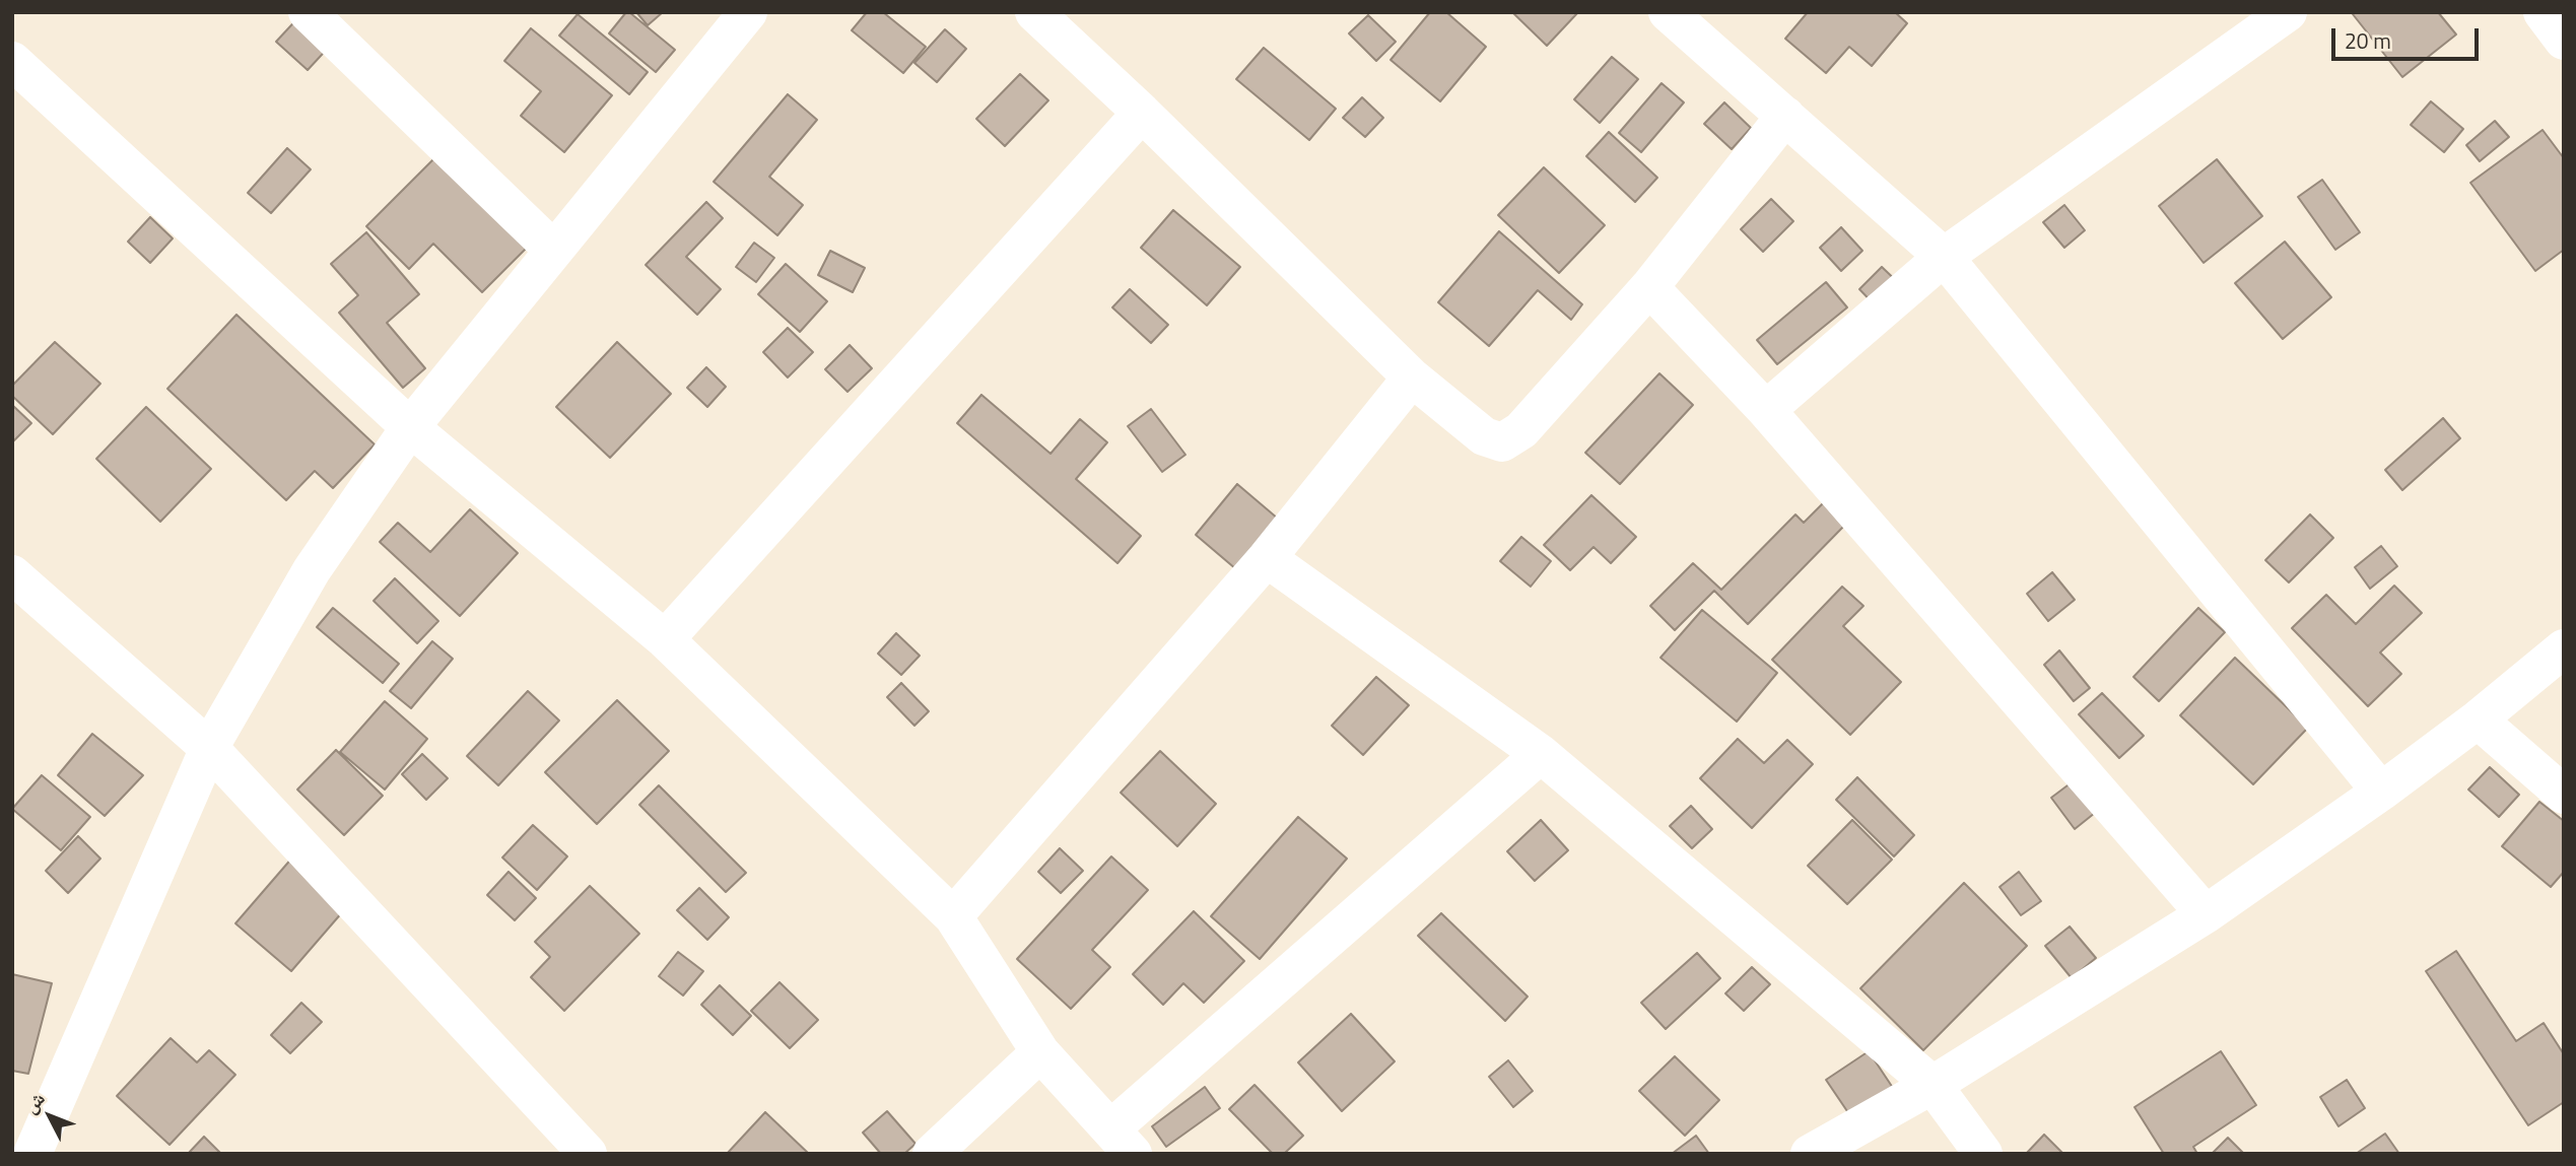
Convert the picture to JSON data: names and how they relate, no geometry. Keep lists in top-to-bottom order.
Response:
{
  "scale_bar": "20 m",
  "north": "top left"
}
